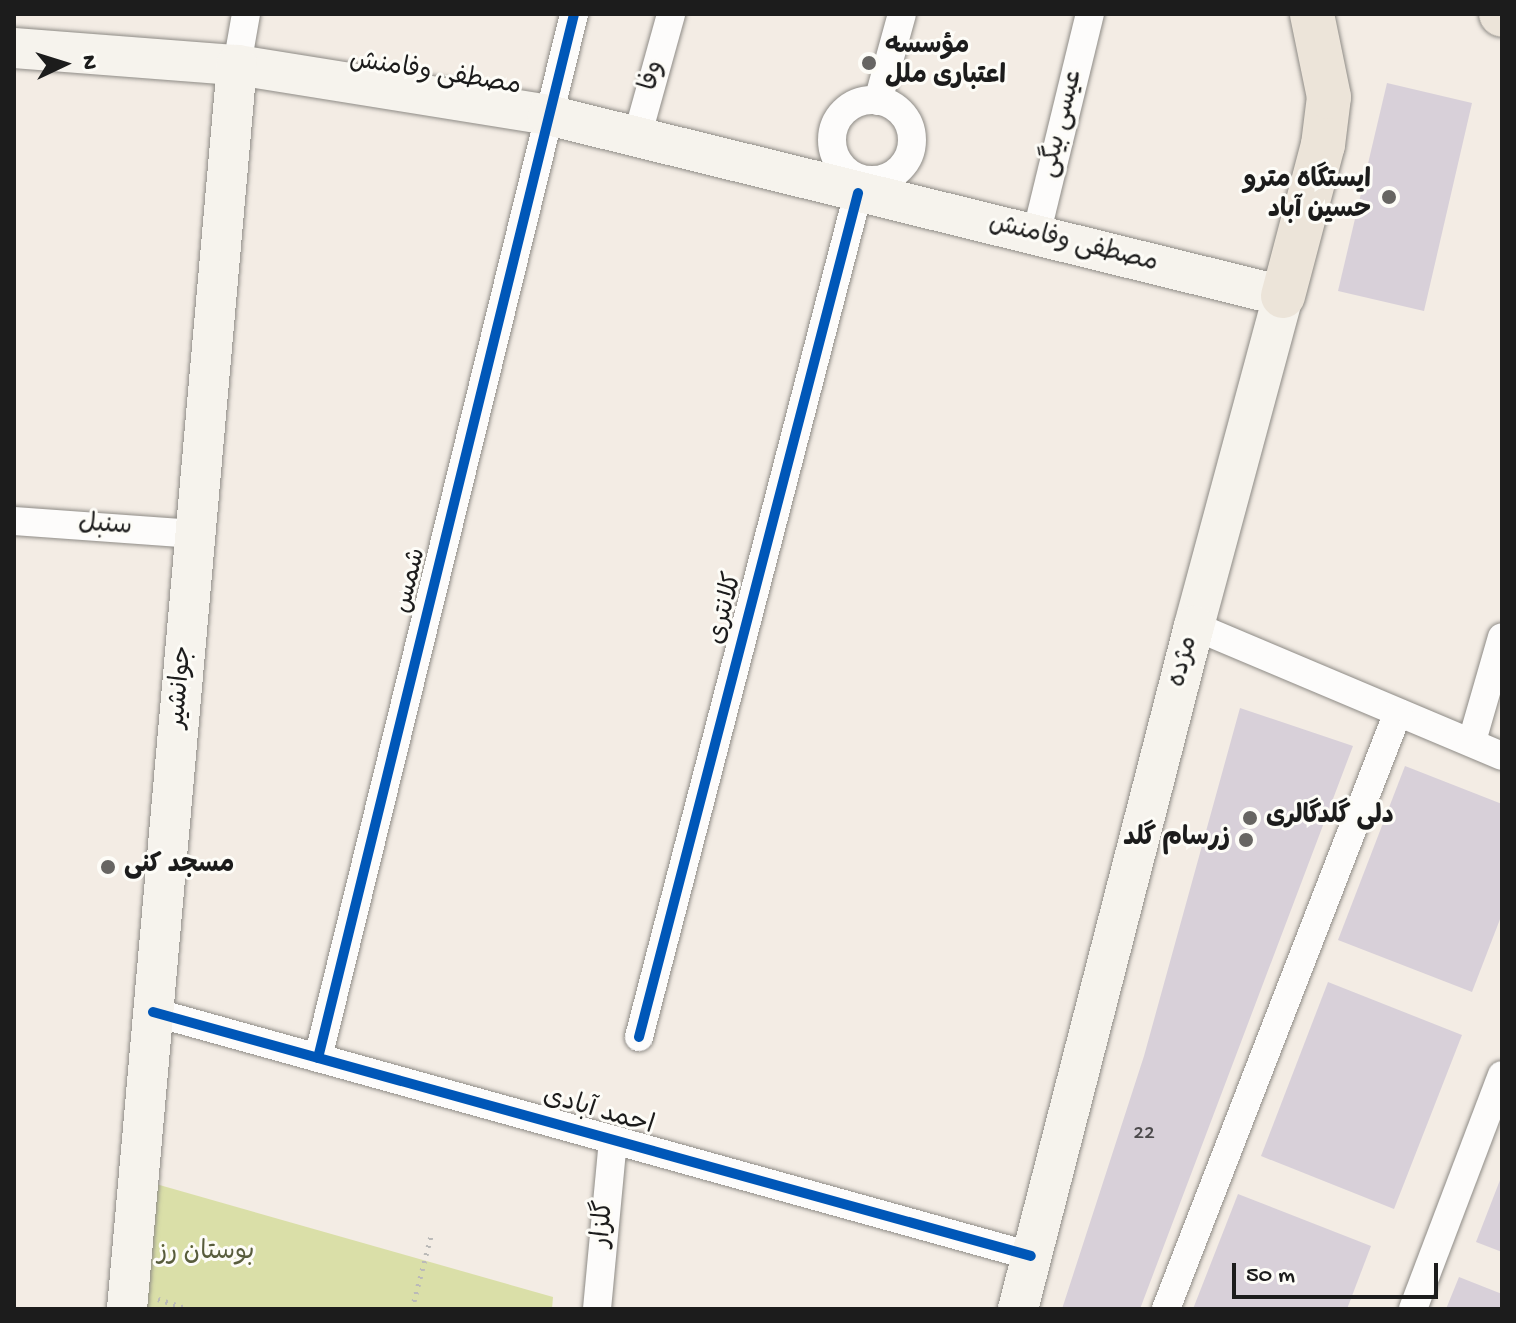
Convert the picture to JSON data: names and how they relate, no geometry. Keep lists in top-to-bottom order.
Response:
{
  "streets": {
    "main road": ["مصطفی وفامنش", "مژده", "جوانشیر"],
    "street": [
      "وفا",
      "عیسی بیگی",
      "سنبل",
      "شمس",
      "کلانتری",
      "احمد آبادی",
      "گلزار"
    ]
  },
  "crossings": [
    ["مصطفی وفامنش", "وفا"],
    ["مصطفی وفامنش", "عیسی بیگی"],
    ["مصطفی وفامنش", "شمس"],
    ["مصطفی وفامنش", "کلانتری"],
    ["مصطفی وفامنش", "مژده"],
    ["مصطفی وفامنش", "جوانشیر"],
    ["سنبل", "جوانشیر"],
    ["شمس", "احمد آبادی"],
    ["مژده", "احمد آبادی"],
    ["جوانشیر", "احمد آبادی"],
    ["احمد آبادی", "گلزار"]
  ],
  "parks": ["بوستان رز"],
  "places": [
    "مؤسسه اعتباری ملل",
    "ایستگاه مترو حسین آباد",
    "دلی گلدگالری",
    "زرسام گلد",
    "مسجد کنی"
  ],
  "house_numbers": ["22"],
  "scale_bar": "50 m",
  "north": "right"
}
